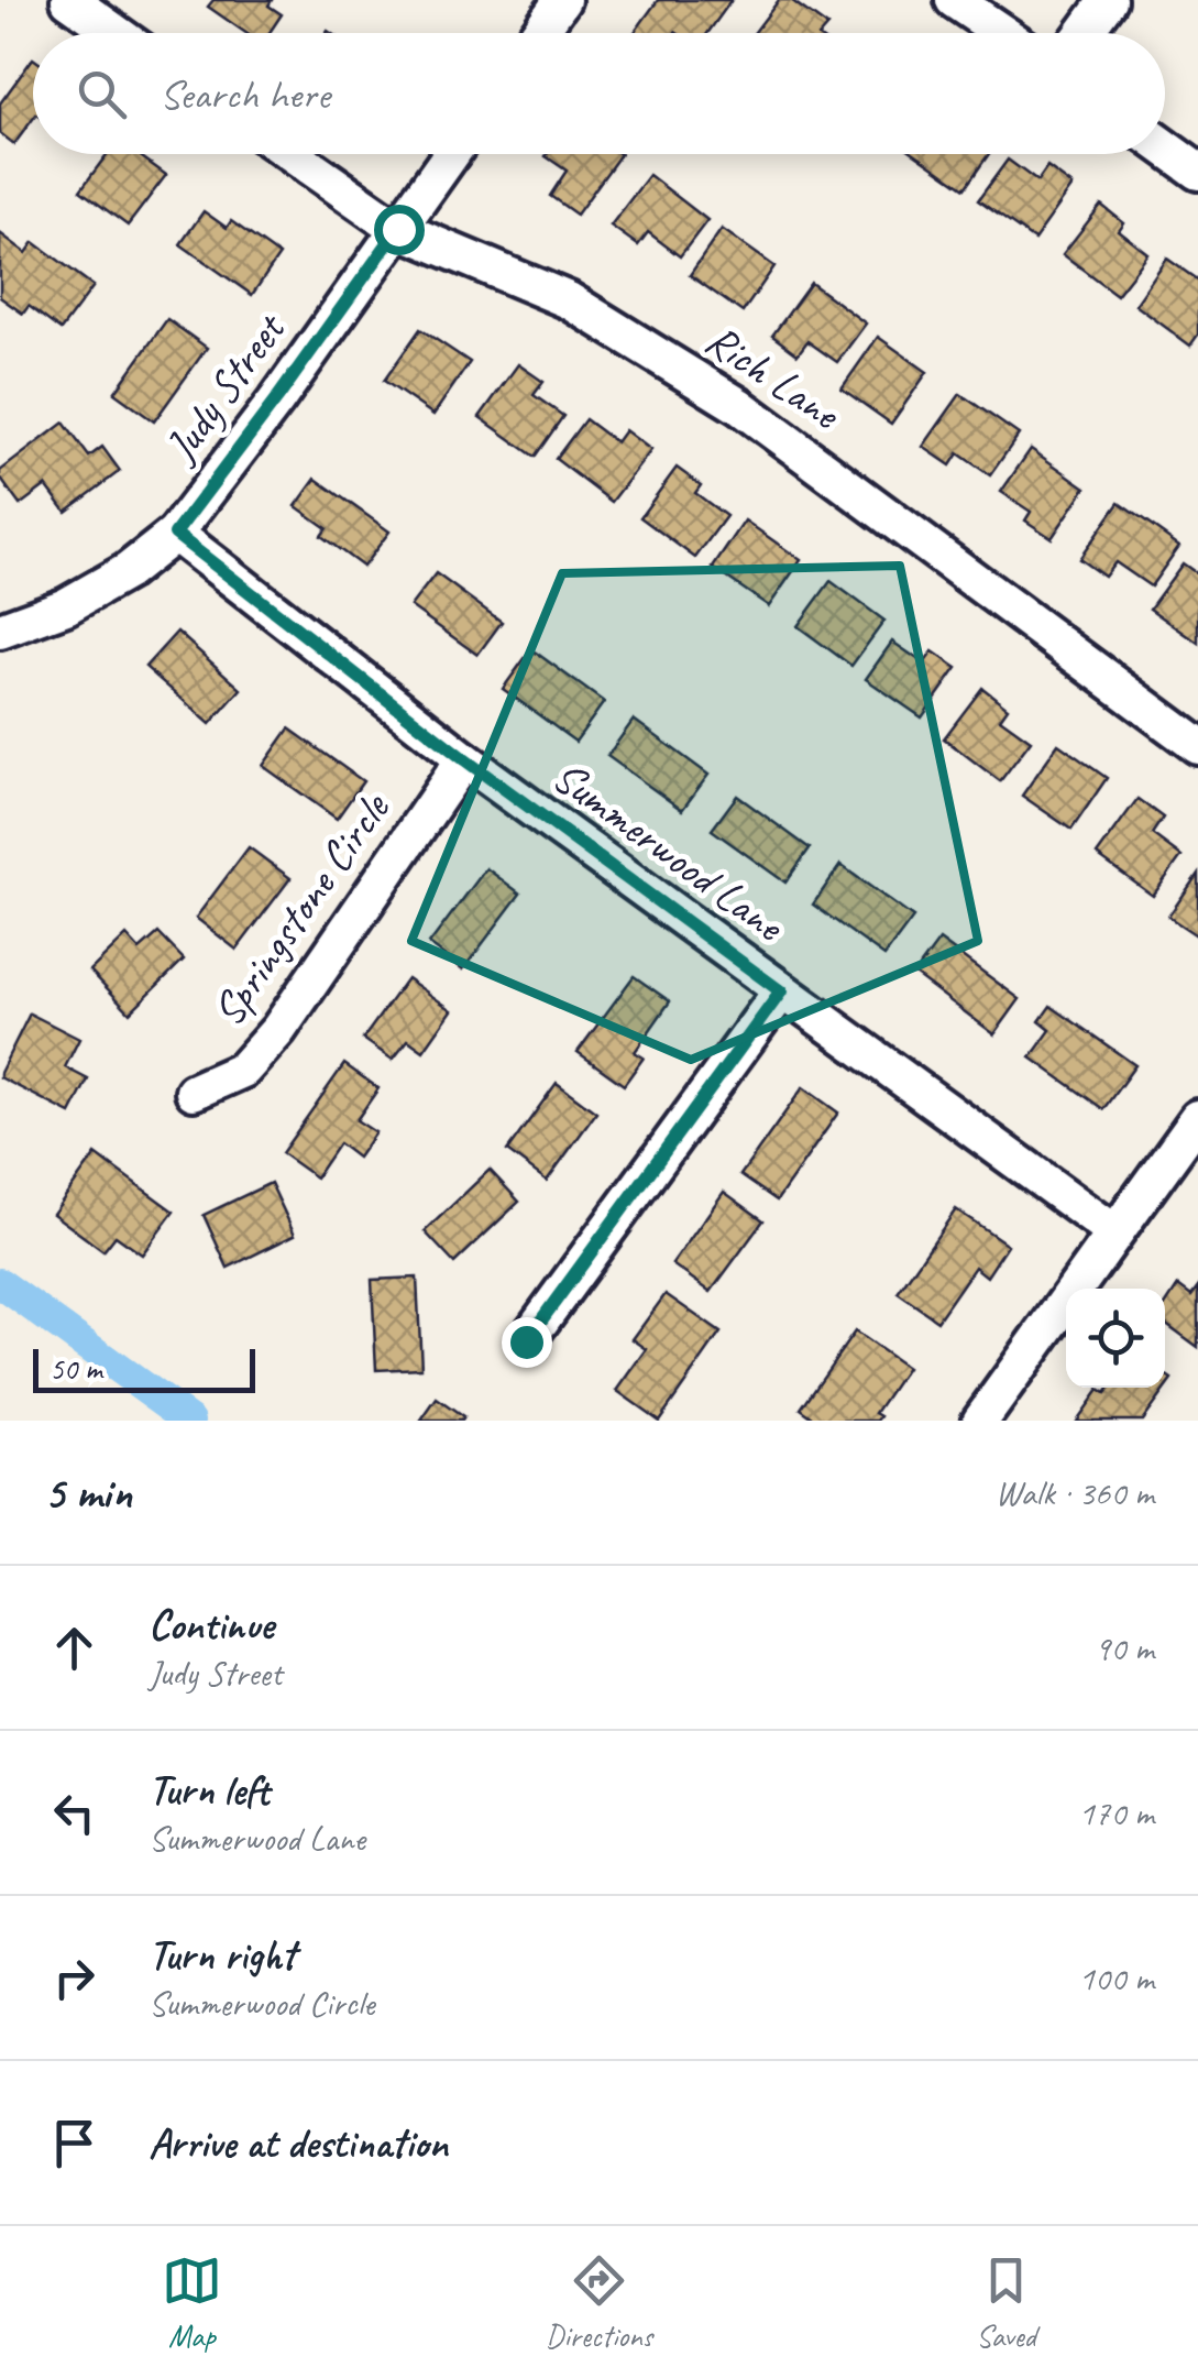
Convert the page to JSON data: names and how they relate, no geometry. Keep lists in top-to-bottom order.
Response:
{
  "streets": {
    "street": [
      "Rich Lane",
      "Judy Street",
      "Summerwood Lane",
      "Springstone Circle"
    ]
  },
  "crossings": [
    ["Rich Lane", "Judy Street"],
    ["Judy Street", "Summerwood Lane"],
    ["Summerwood Lane", "Springstone Circle"]
  ],
  "scale_bar": "50 m",
  "page": {
    "search": "Search here",
    "scale": "50 m",
    "heading": ["5 min", "Walk · 360 m"],
    "list": [
      ["Continue", "Judy Street", "90 m"],
      ["Turn left", "Summerwood Lane", "170 m"],
      ["Turn right", "Summerwood Circle", "100 m"],
      "Arrive at destination"
    ],
    "nav": ["Map", "Directions", "Saved"]
  }
}
